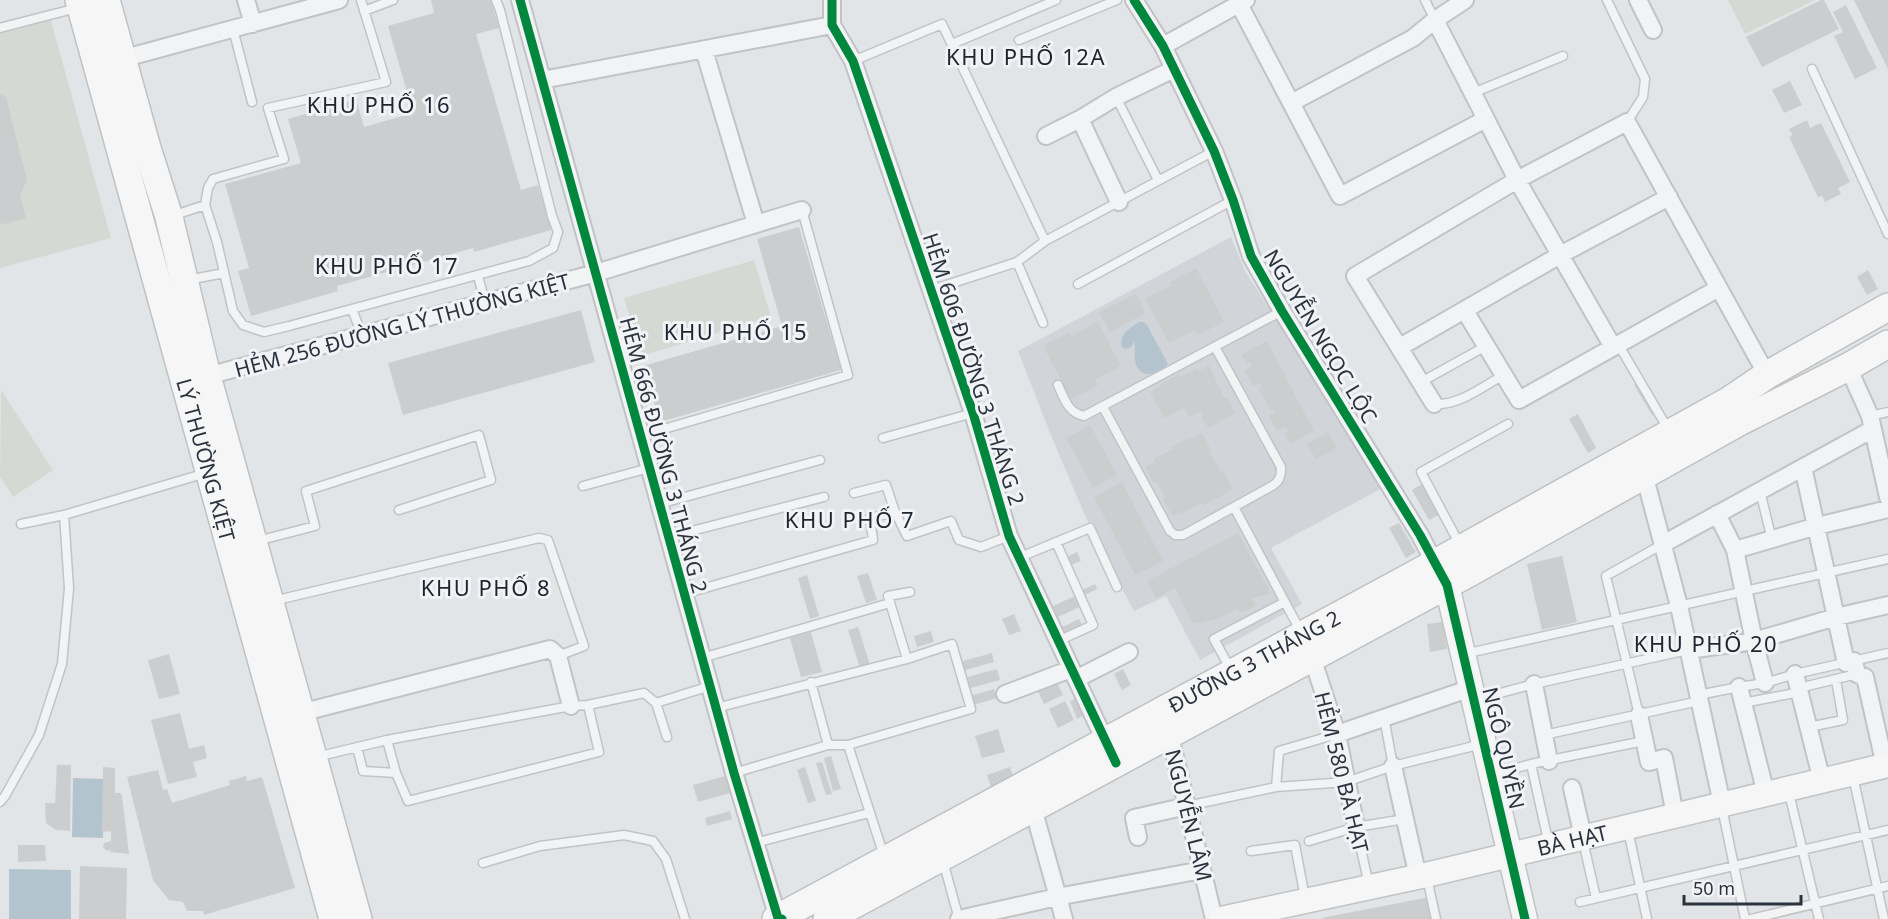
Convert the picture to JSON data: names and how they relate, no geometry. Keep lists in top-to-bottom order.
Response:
{
  "streets": {
    "main road": ["LÝ THƯỜNG KIỆT", "ĐƯỜNG 3 THÁNG 2"],
    "street": [
      "HẺM 256 ĐƯỜNG LÝ THƯỜNG KIỆT",
      "NGUYỄN NGỌC LỘC",
      "HẺM 606 ĐƯỜNG 3 THÁNG 2",
      "HẺM 666 ĐƯỜNG 3 THÁNG 2",
      "NGÔ QUYỀN",
      "HẺM 580 BÀ HẠT",
      "NGUYỄN LÂM",
      "BÀ HẠT"
    ]
  },
  "crossings": [
    ["HẺM 256 ĐƯỜNG LÝ THƯỜNG KIỆT", "HẺM 666 ĐƯỜNG 3 THÁNG 2"],
    ["HẺM 256 ĐƯỜNG LÝ THƯỜNG KIỆT", "LÝ THƯỜNG KIỆT"],
    ["NGUYỄN NGỌC LỘC", "ĐƯỜNG 3 THÁNG 2"],
    ["NGUYỄN NGỌC LỘC", "NGÔ QUYỀN"],
    ["HẺM 606 ĐƯỜNG 3 THÁNG 2", "ĐƯỜNG 3 THÁNG 2"],
    ["HẺM 666 ĐƯỜNG 3 THÁNG 2", "ĐƯỜNG 3 THÁNG 2"],
    ["ĐƯỜNG 3 THÁNG 2", "NGÔ QUYỀN"],
    ["ĐƯỜNG 3 THÁNG 2", "HẺM 580 BÀ HẠT"],
    ["ĐƯỜNG 3 THÁNG 2", "NGUYỄN LÂM"],
    ["NGÔ QUYỀN", "BÀ HẠT"],
    ["HẺM 580 BÀ HẠT", "BÀ HẠT"]
  ],
  "districts": [
    "KHU PHỐ 12A",
    "KHU PHỐ 16",
    "KHU PHỐ 17",
    "KHU PHỐ 15",
    "KHU PHỐ 7",
    "KHU PHỐ 8",
    "KHU PHỐ 20"
  ],
  "scale_bar": "50 m"
}
